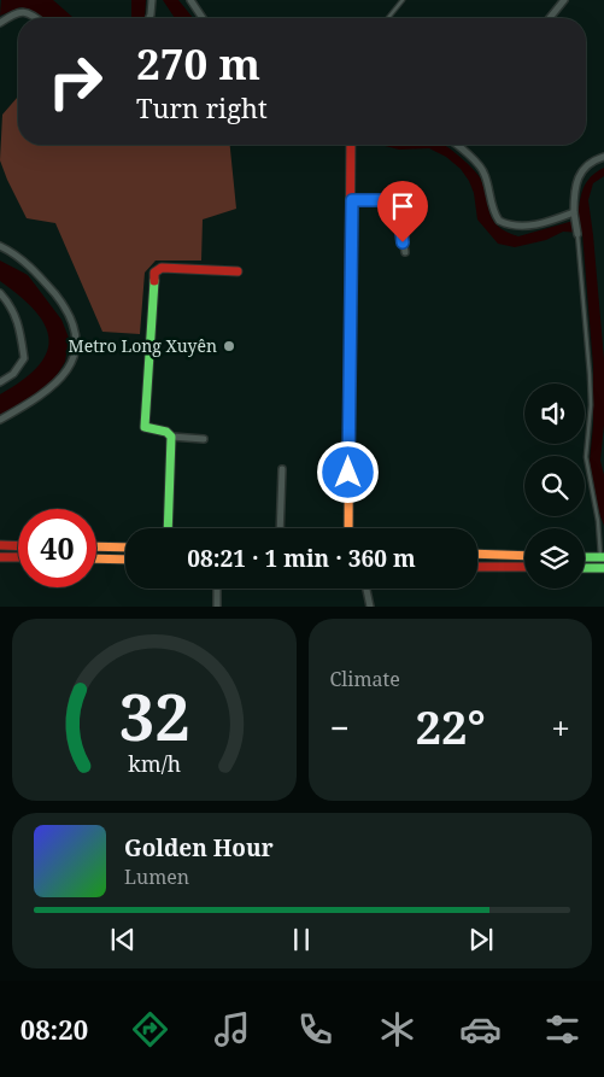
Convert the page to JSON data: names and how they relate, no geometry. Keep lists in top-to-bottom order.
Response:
{
  "places": ["Metro Long Xuyên"],
  "page": {
    "turn": ["270 m", "Turn right"],
    "limit": "40",
    "trip": "08:21 · 1 min · 360 m",
    "tile": "Climate",
    "heat": ["−", "22°", "+"],
    "song": ["Golden Hour", "Lumen"],
    "tabs": "08:20",
    "gauge": ["32", "km/h"]
  }
}
